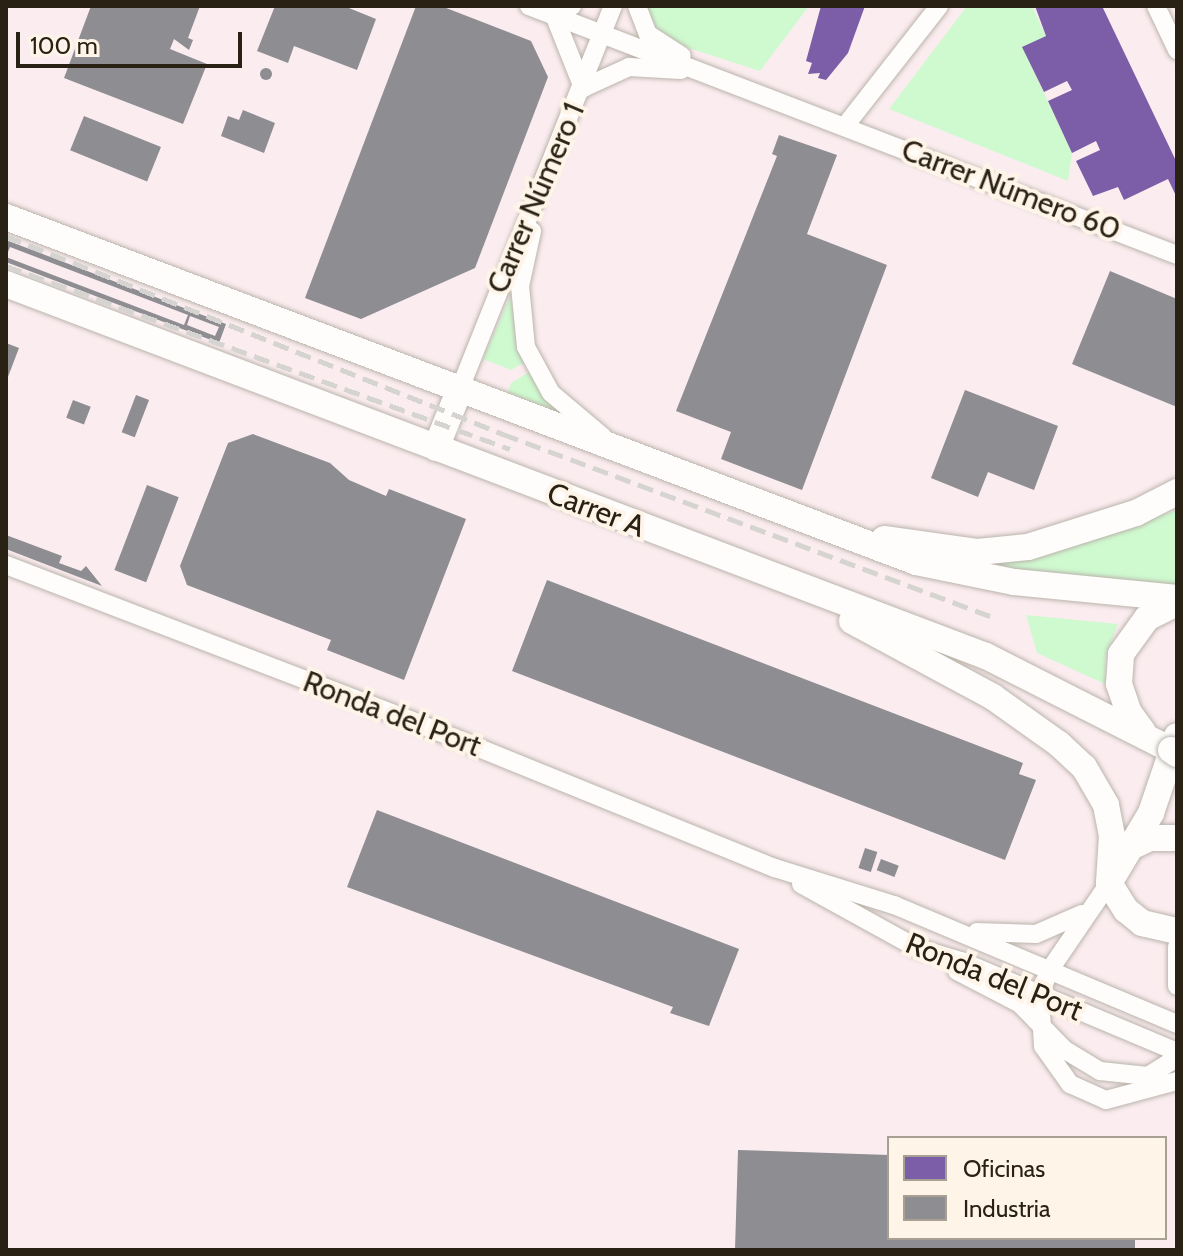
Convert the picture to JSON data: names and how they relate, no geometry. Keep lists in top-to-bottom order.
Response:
{
  "streets": {
    "main road": ["Carrer A"],
    "street": ["Carrer Número 60", "Carrer Número 1", "Ronda del Port"]
  },
  "crossings": [
    ["Carrer Número 60", "Carrer Número 1"]
  ],
  "legend": ["Oficinas", "Industria"],
  "scale_bar": "100 m"
}
